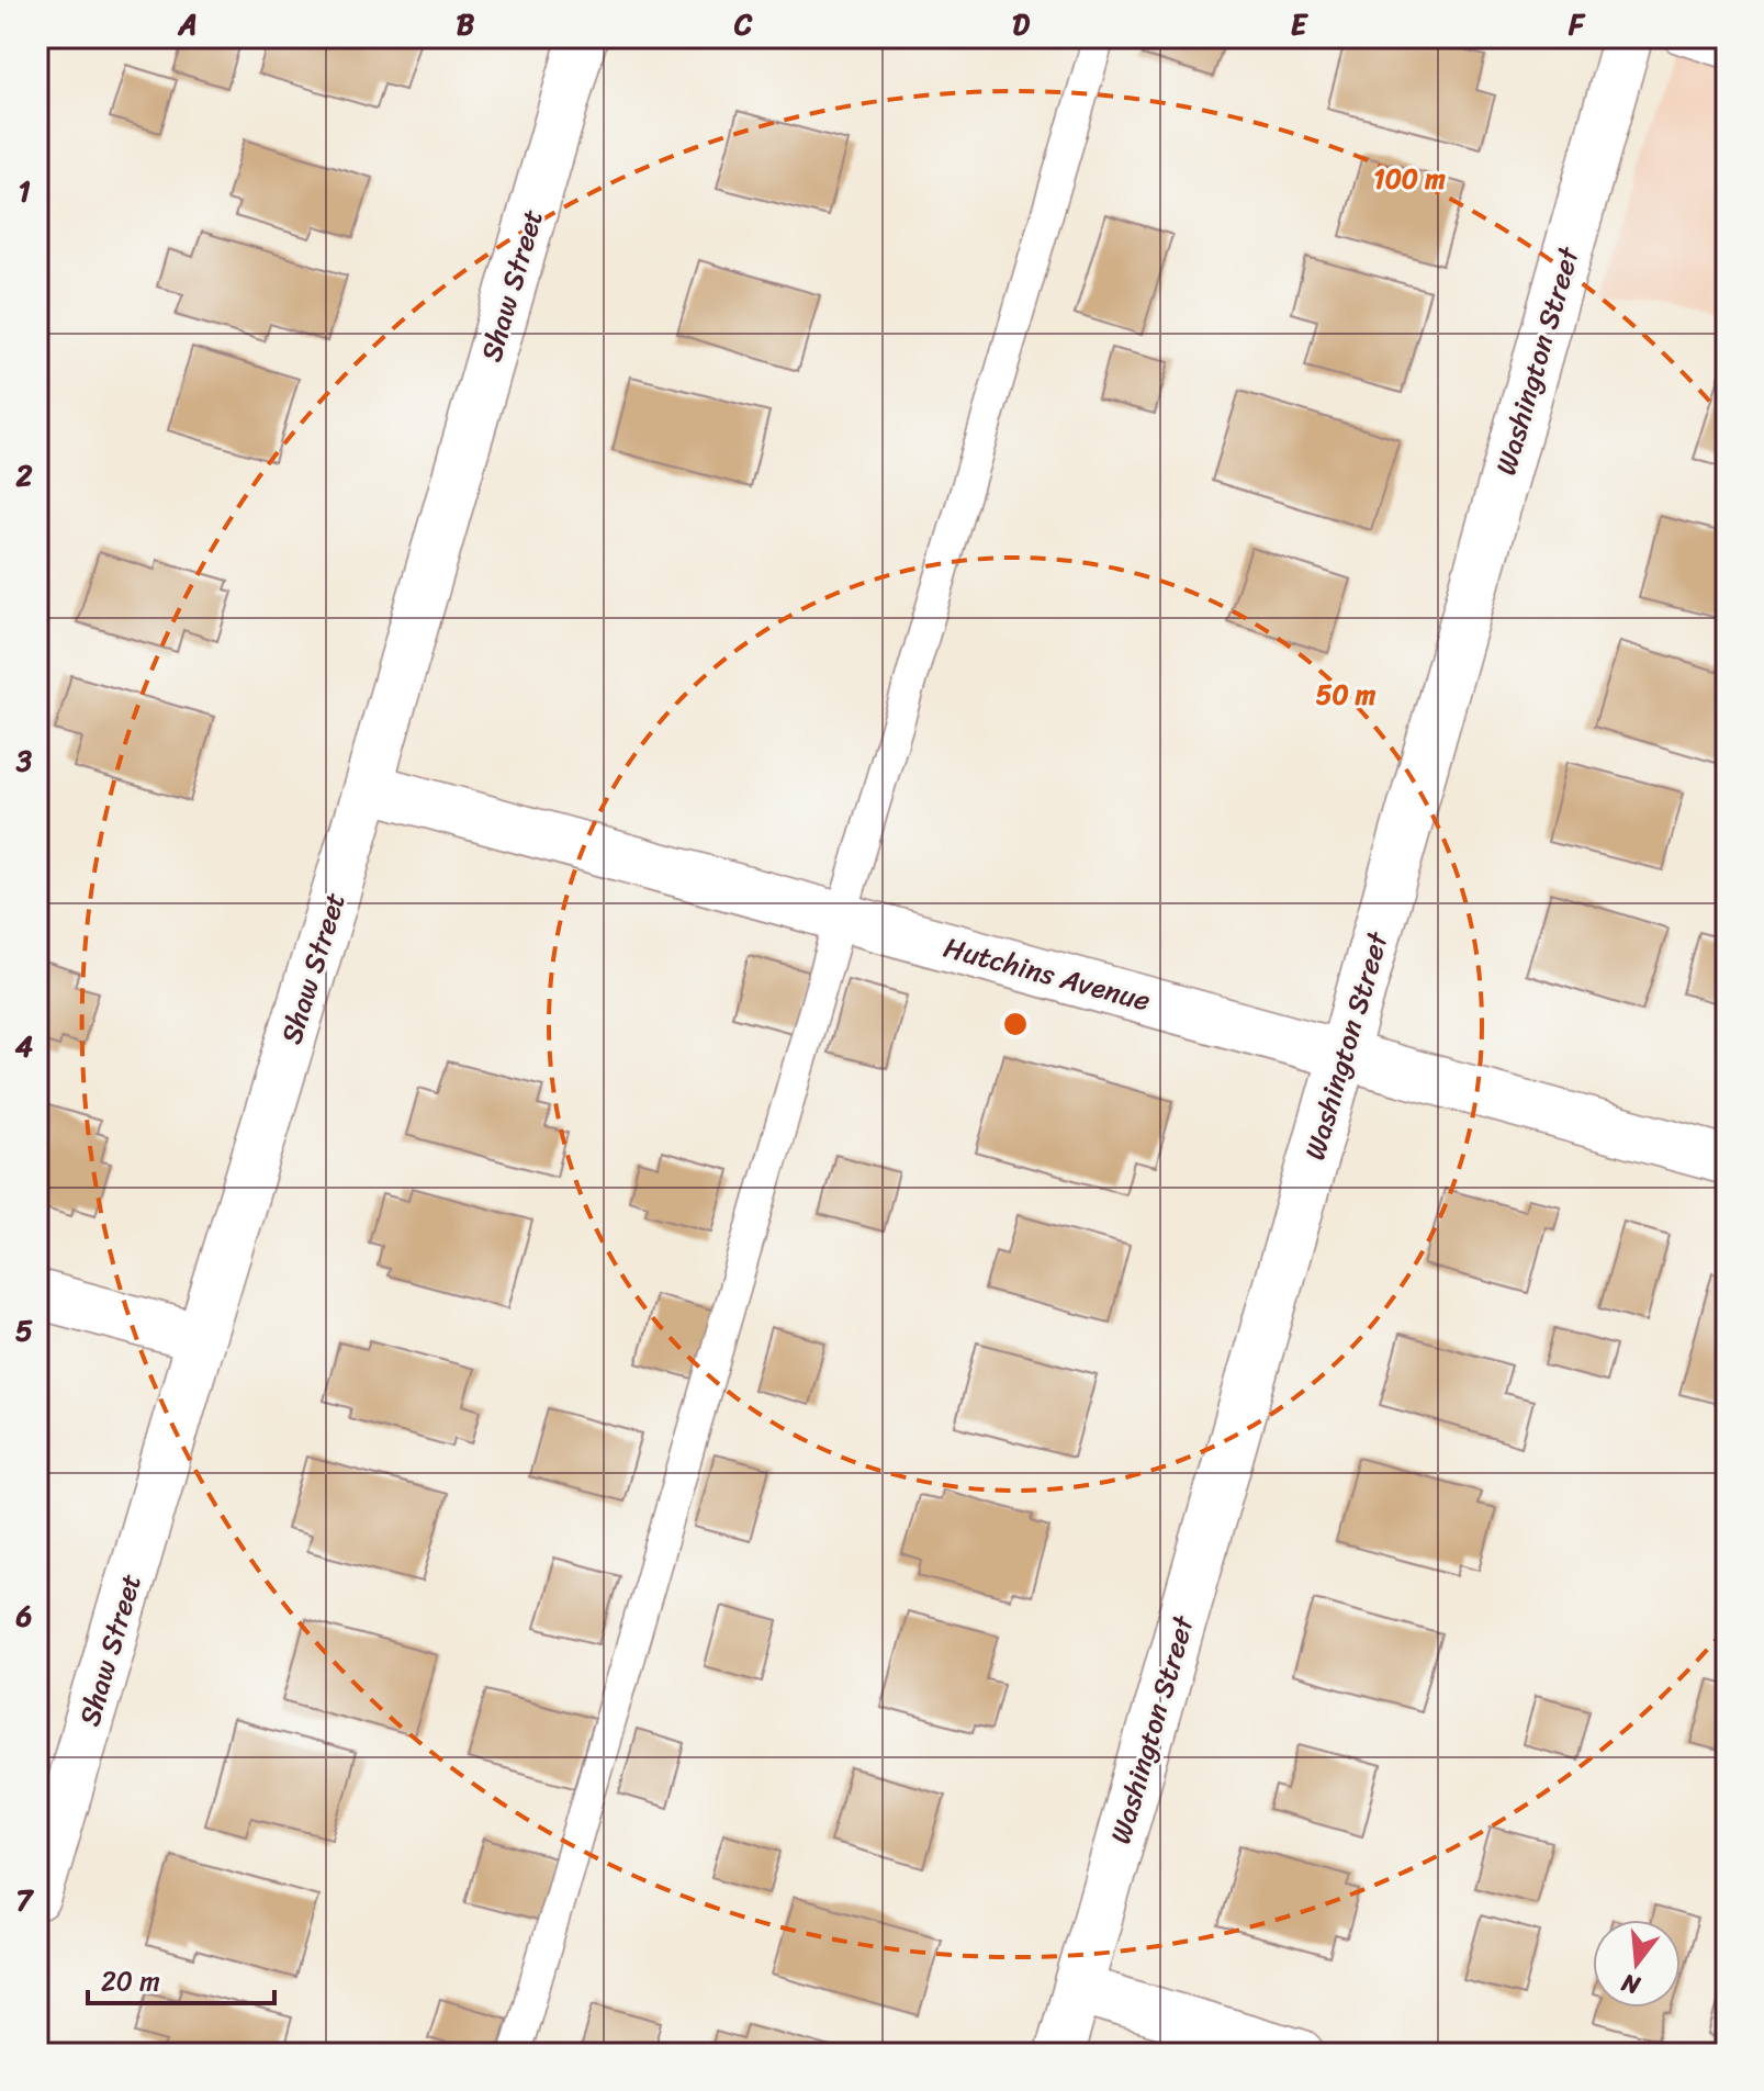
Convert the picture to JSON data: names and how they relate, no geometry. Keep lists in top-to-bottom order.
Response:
{
  "streets": {
    "street": ["Shaw Street", "Washington Street", "Hutchins Avenue"]
  },
  "crossings": [
    ["Shaw Street", "Hutchins Avenue"],
    ["Washington Street", "Hutchins Avenue"]
  ],
  "scale_bar": "20 m",
  "north": "bottom",
  "grid": {
    "columns": [
      "A",
      "B",
      "C",
      "D",
      "E",
      "F"
    ],
    "rows": [
      "1",
      "2",
      "3",
      "4",
      "5",
      "6",
      "7"
    ]
  },
  "rings": ["100 m", "50 m"]
}
